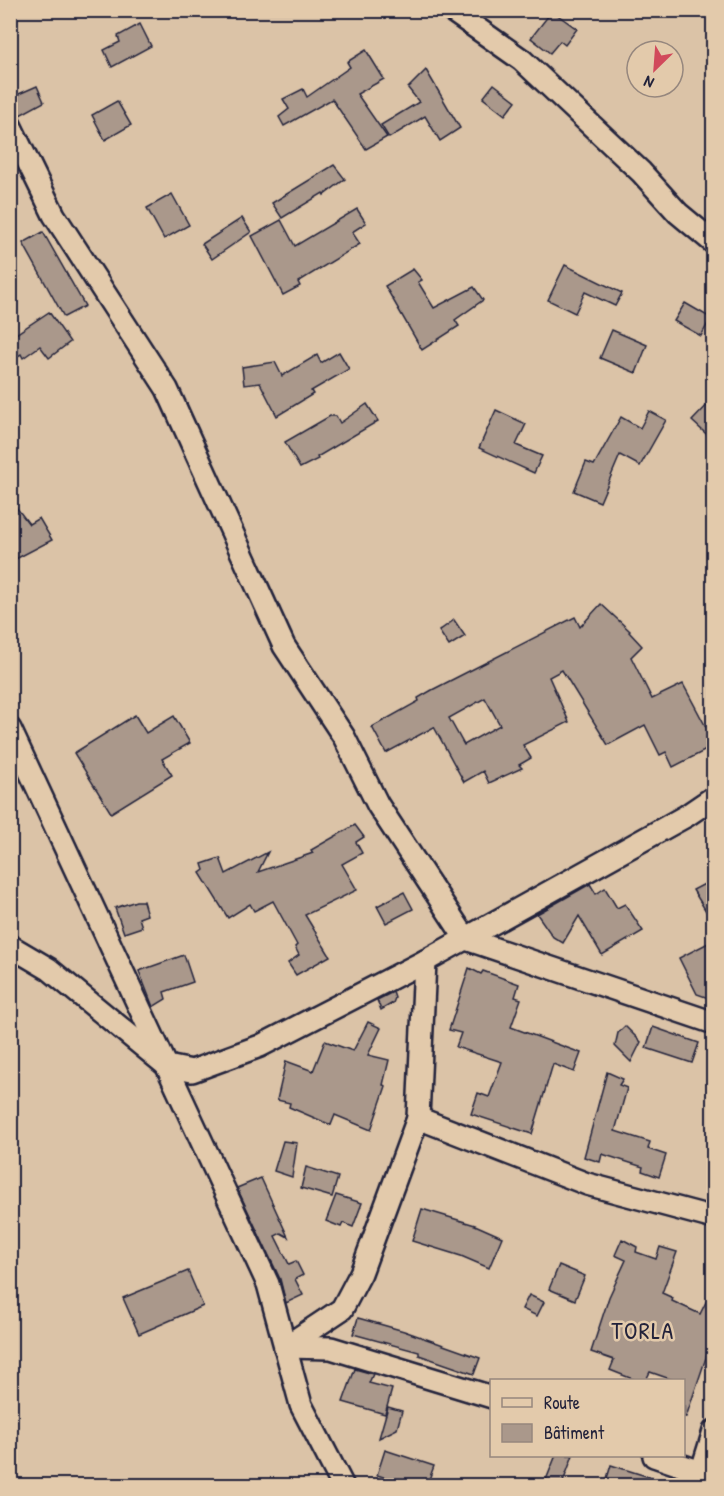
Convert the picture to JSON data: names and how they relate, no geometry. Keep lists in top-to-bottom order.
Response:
{
  "districts": ["TORLA"],
  "legend": ["Route", "Bâtiment"],
  "north": "bottom left"
}
